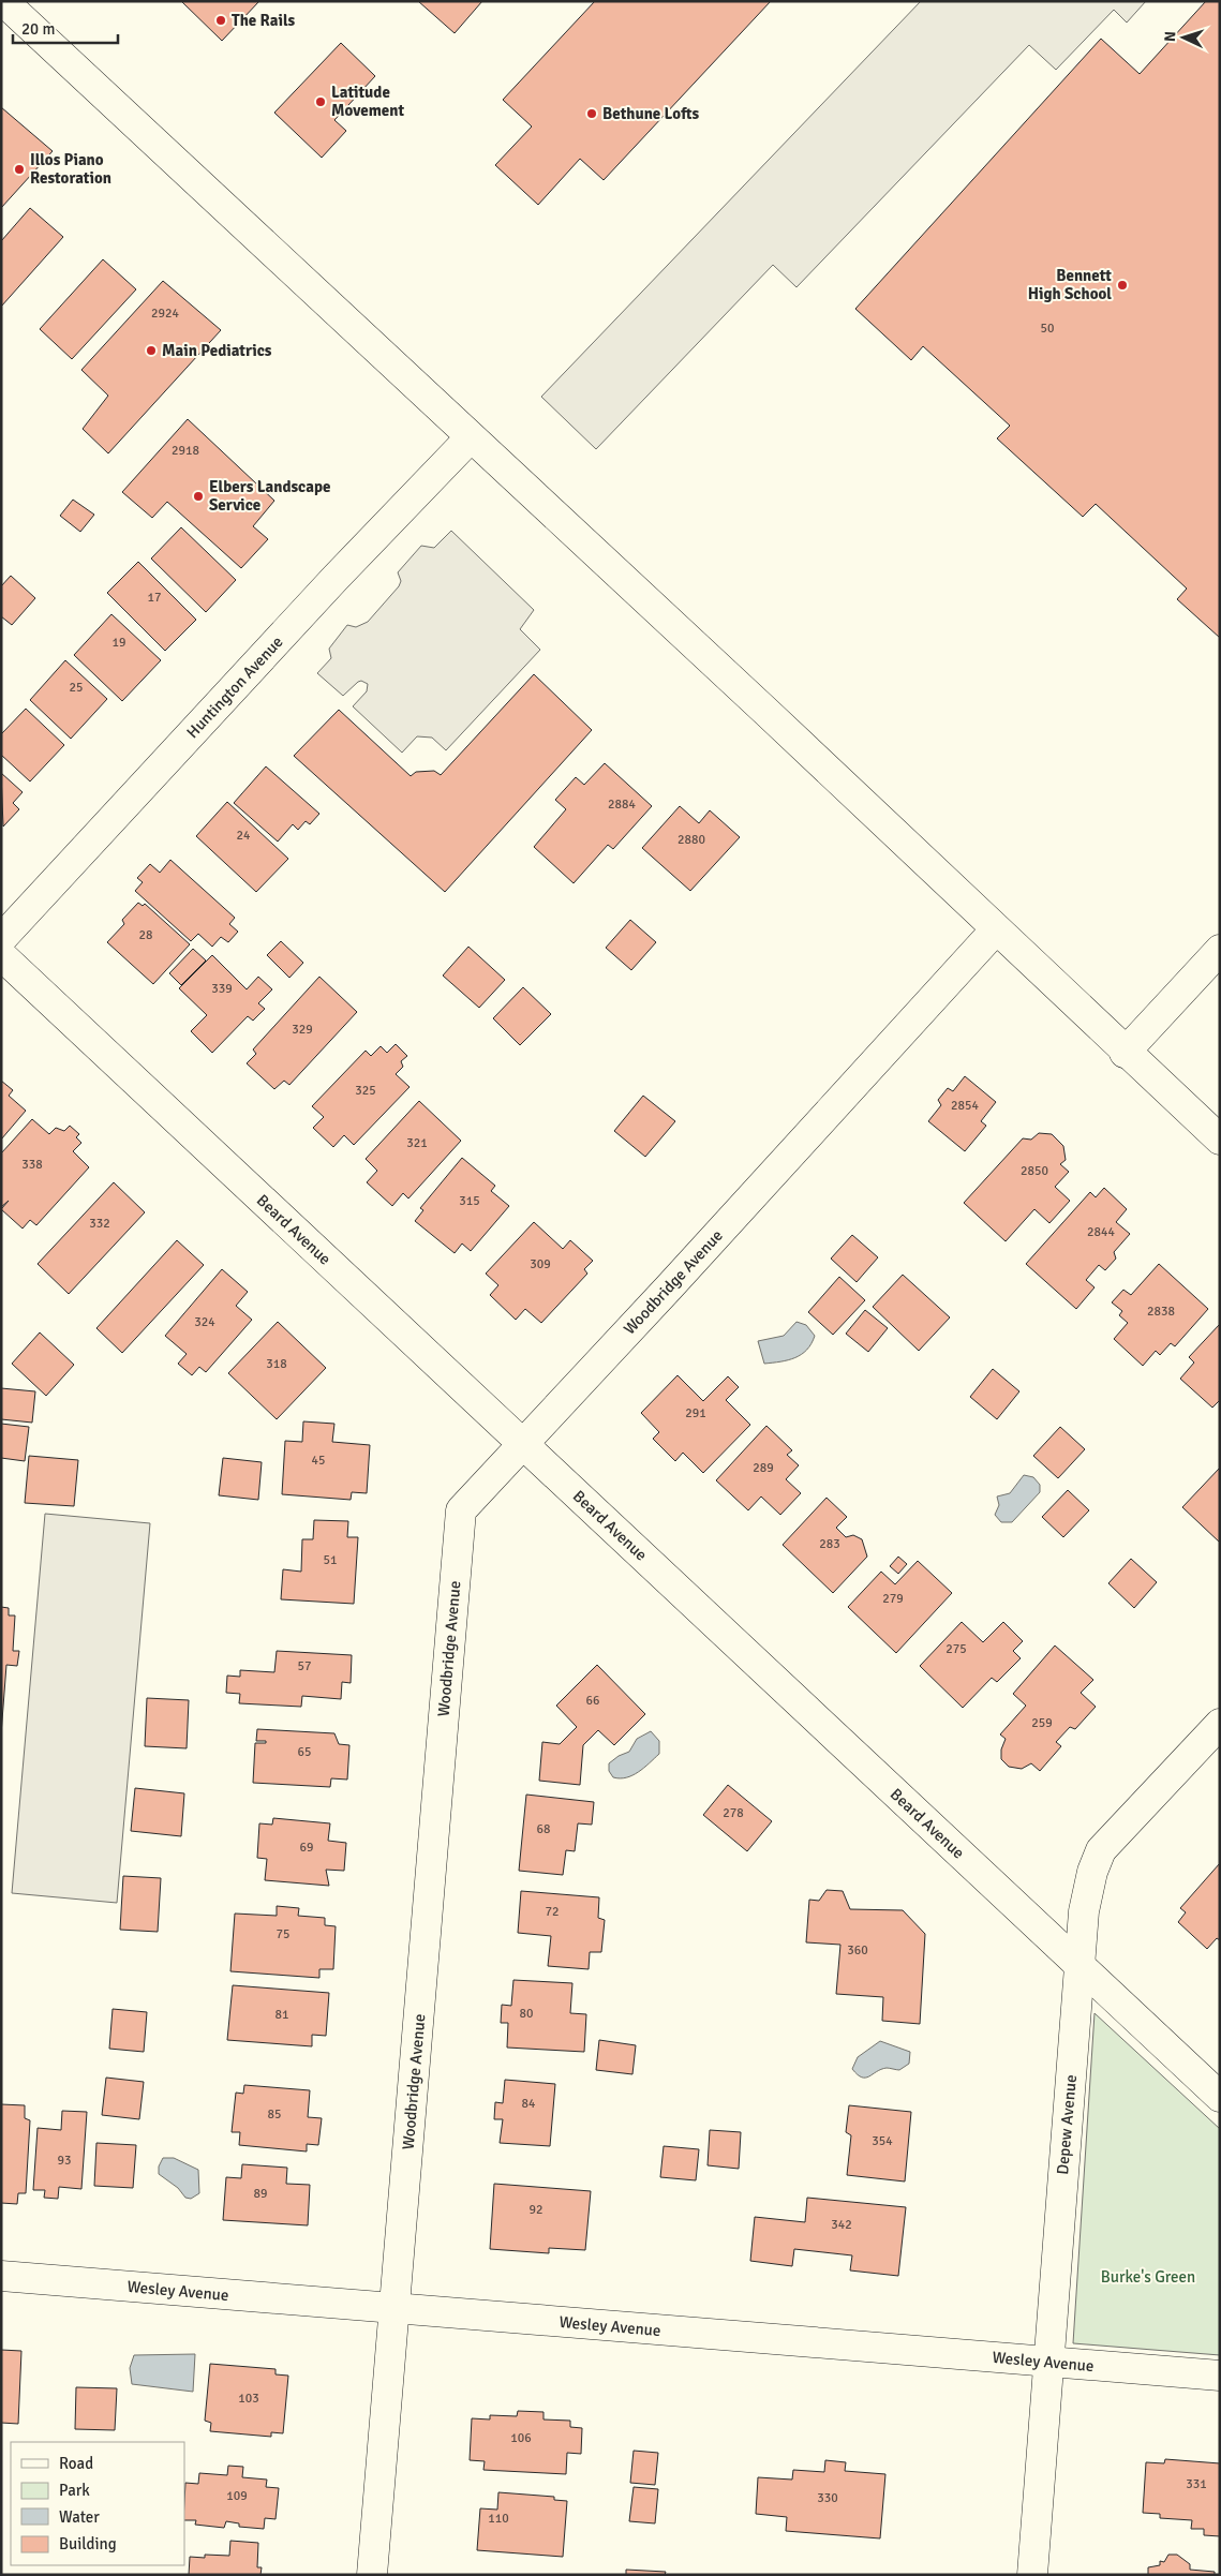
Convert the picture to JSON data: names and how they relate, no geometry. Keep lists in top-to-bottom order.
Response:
{
  "streets": {
    "street": [
      "Huntington Avenue",
      "Beard Avenue",
      "Woodbridge Avenue",
      "Depew Avenue",
      "Wesley Avenue"
    ]
  },
  "crossings": [
    ["Beard Avenue", "Woodbridge Avenue"],
    ["Beard Avenue", "Depew Avenue"],
    ["Woodbridge Avenue", "Wesley Avenue"],
    ["Depew Avenue", "Wesley Avenue"]
  ],
  "parks": ["Burke's Green"],
  "places": [
    "The Rails",
    "Latitude Movement",
    "Bethune Lofts",
    "Illos Piano Restoration",
    "Bennett High School",
    "Main Pediatrics",
    "Elbers Landscape Service"
  ],
  "house_numbers": [
    "2924",
    "50",
    "2918",
    "17",
    "19",
    "25",
    "2884",
    "24",
    "2880",
    "28",
    "339",
    "329",
    "325",
    "2854",
    "321",
    "338",
    "2850",
    "315",
    "332",
    "2844",
    "309",
    "2838",
    "324",
    "318",
    "291",
    "45",
    "289",
    "283",
    "51",
    "279",
    "275",
    "57",
    "66",
    "259",
    "65",
    "278",
    "68",
    "69",
    "72",
    "75",
    "360",
    "80",
    "81",
    "84",
    "85",
    "354",
    "93",
    "89",
    "92",
    "342",
    "103",
    "106",
    "331",
    "109",
    "330",
    "110"
  ],
  "legend": [
    "Road",
    "Park",
    "Water",
    "Building"
  ],
  "scale_bar": "20 m",
  "north": "left"
}
